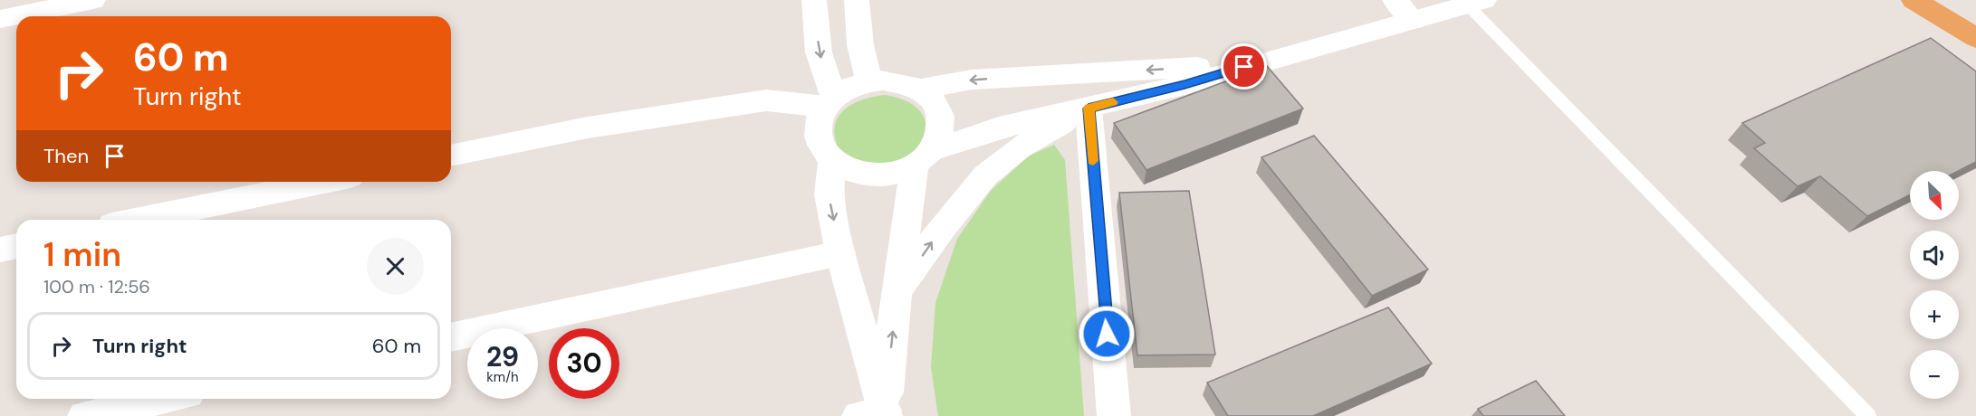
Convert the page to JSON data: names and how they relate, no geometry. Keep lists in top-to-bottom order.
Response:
{
  "north": "bottom right",
  "page": {
    "turn": ["60 m", "Turn right"],
    "then": "Then",
    "map_buttons": ["+", "−"],
    "heading": ["1 min", "100 m · 12:56"],
    "list": [
      {
        "name": "Turn right",
        "value": "60 m"
      }
    ],
    "speed": "29 km/h",
    "limit": "30"
  }
}
